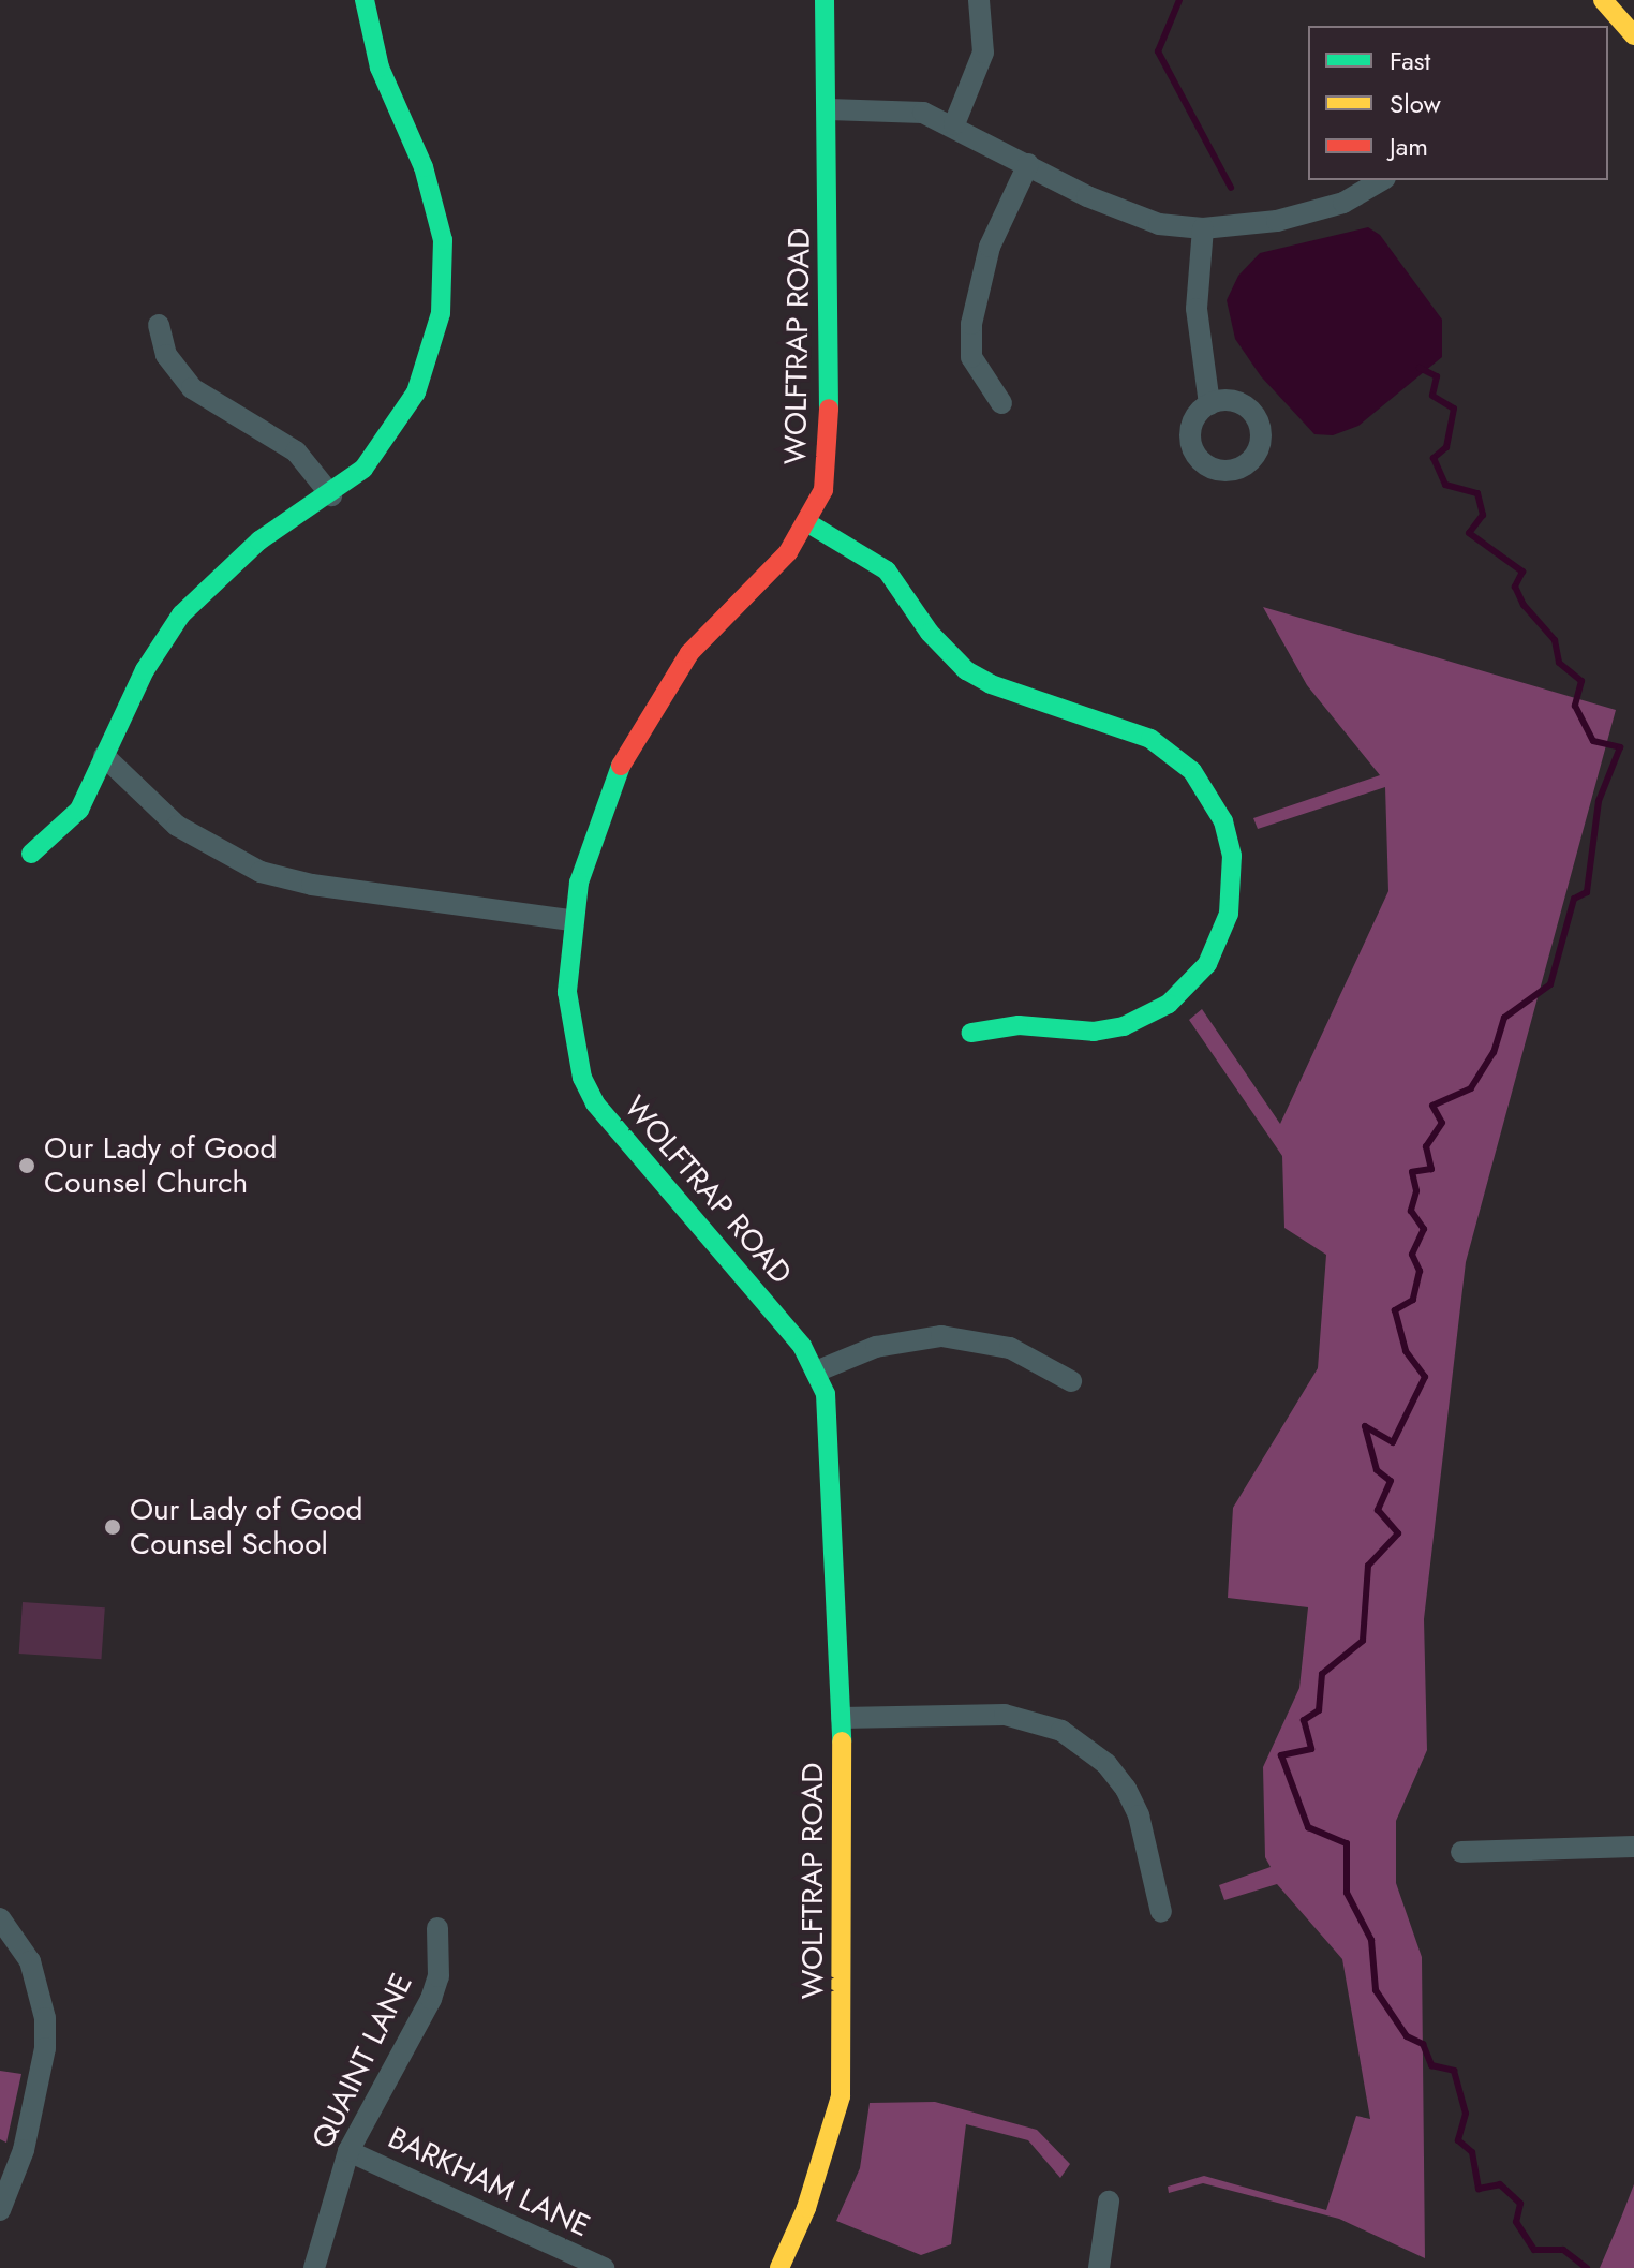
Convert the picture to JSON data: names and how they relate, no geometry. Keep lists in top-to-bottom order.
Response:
{
  "streets": {
    "street": ["WOLFTRAP ROAD", "QUAINT LANE", "BARKHAM LANE"]
  },
  "crossings": [
    ["QUAINT LANE", "BARKHAM LANE"]
  ],
  "places": ["Our Lady of Good Counsel Church", "Our Lady of Good Counsel School"],
  "legend": ["Fast", "Slow", "Jam"]
}
